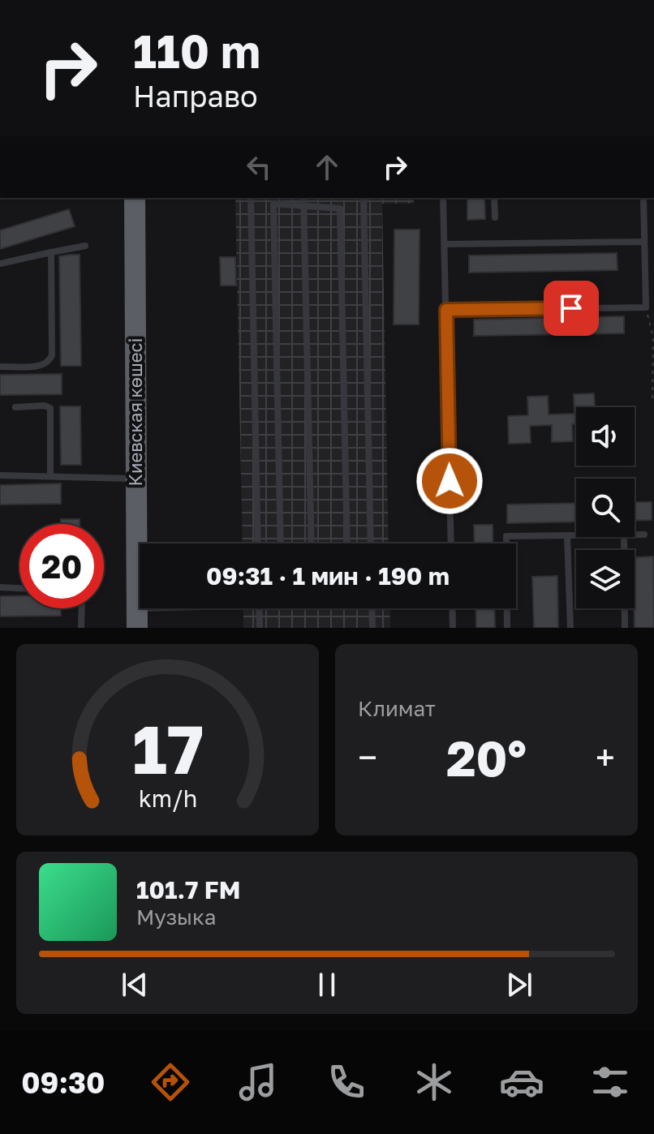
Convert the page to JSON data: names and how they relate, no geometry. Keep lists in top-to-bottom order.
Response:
{
  "streets": {
    "highway": ["Киевская көшесі"]
  },
  "page": {
    "turn": ["110 m", "Направо"],
    "limit": "20",
    "trip": "09:31 · 1 мин · 190 m",
    "tile": "Климат",
    "heat": ["−", "20°", "+"],
    "song": ["101.7 FM", "Музыка"],
    "tabs": "09:30",
    "gauge": ["17", "km/h"]
  }
}
